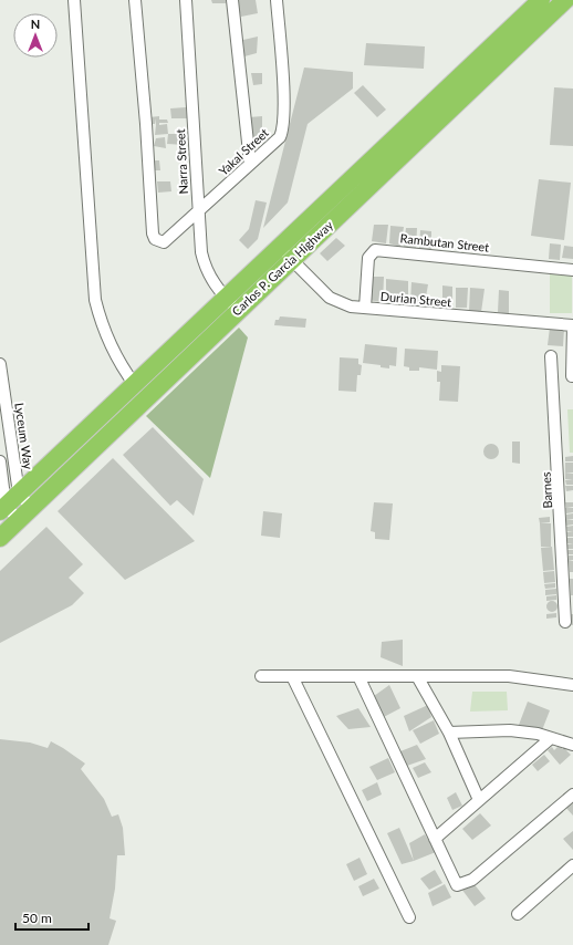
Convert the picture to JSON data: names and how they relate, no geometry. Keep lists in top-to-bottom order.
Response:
{
  "streets": {
    "highway": ["Carlos P. Garcia Highway"],
    "street": [
      "Yakal Street",
      "Narra Street",
      "Rambutan Street",
      "Durian Street",
      "Lyceum Way",
      "Barnes"
    ]
  },
  "crossings": [
    ["Yakal Street", "Narra Street"],
    ["Narra Street", "Carlos P. Garcia Highway"],
    ["Rambutan Street", "Durian Street"],
    ["Carlos P. Garcia Highway", "Durian Street"],
    ["Carlos P. Garcia Highway", "Lyceum Way"]
  ],
  "scale_bar": "50 m",
  "north": "top"
}
